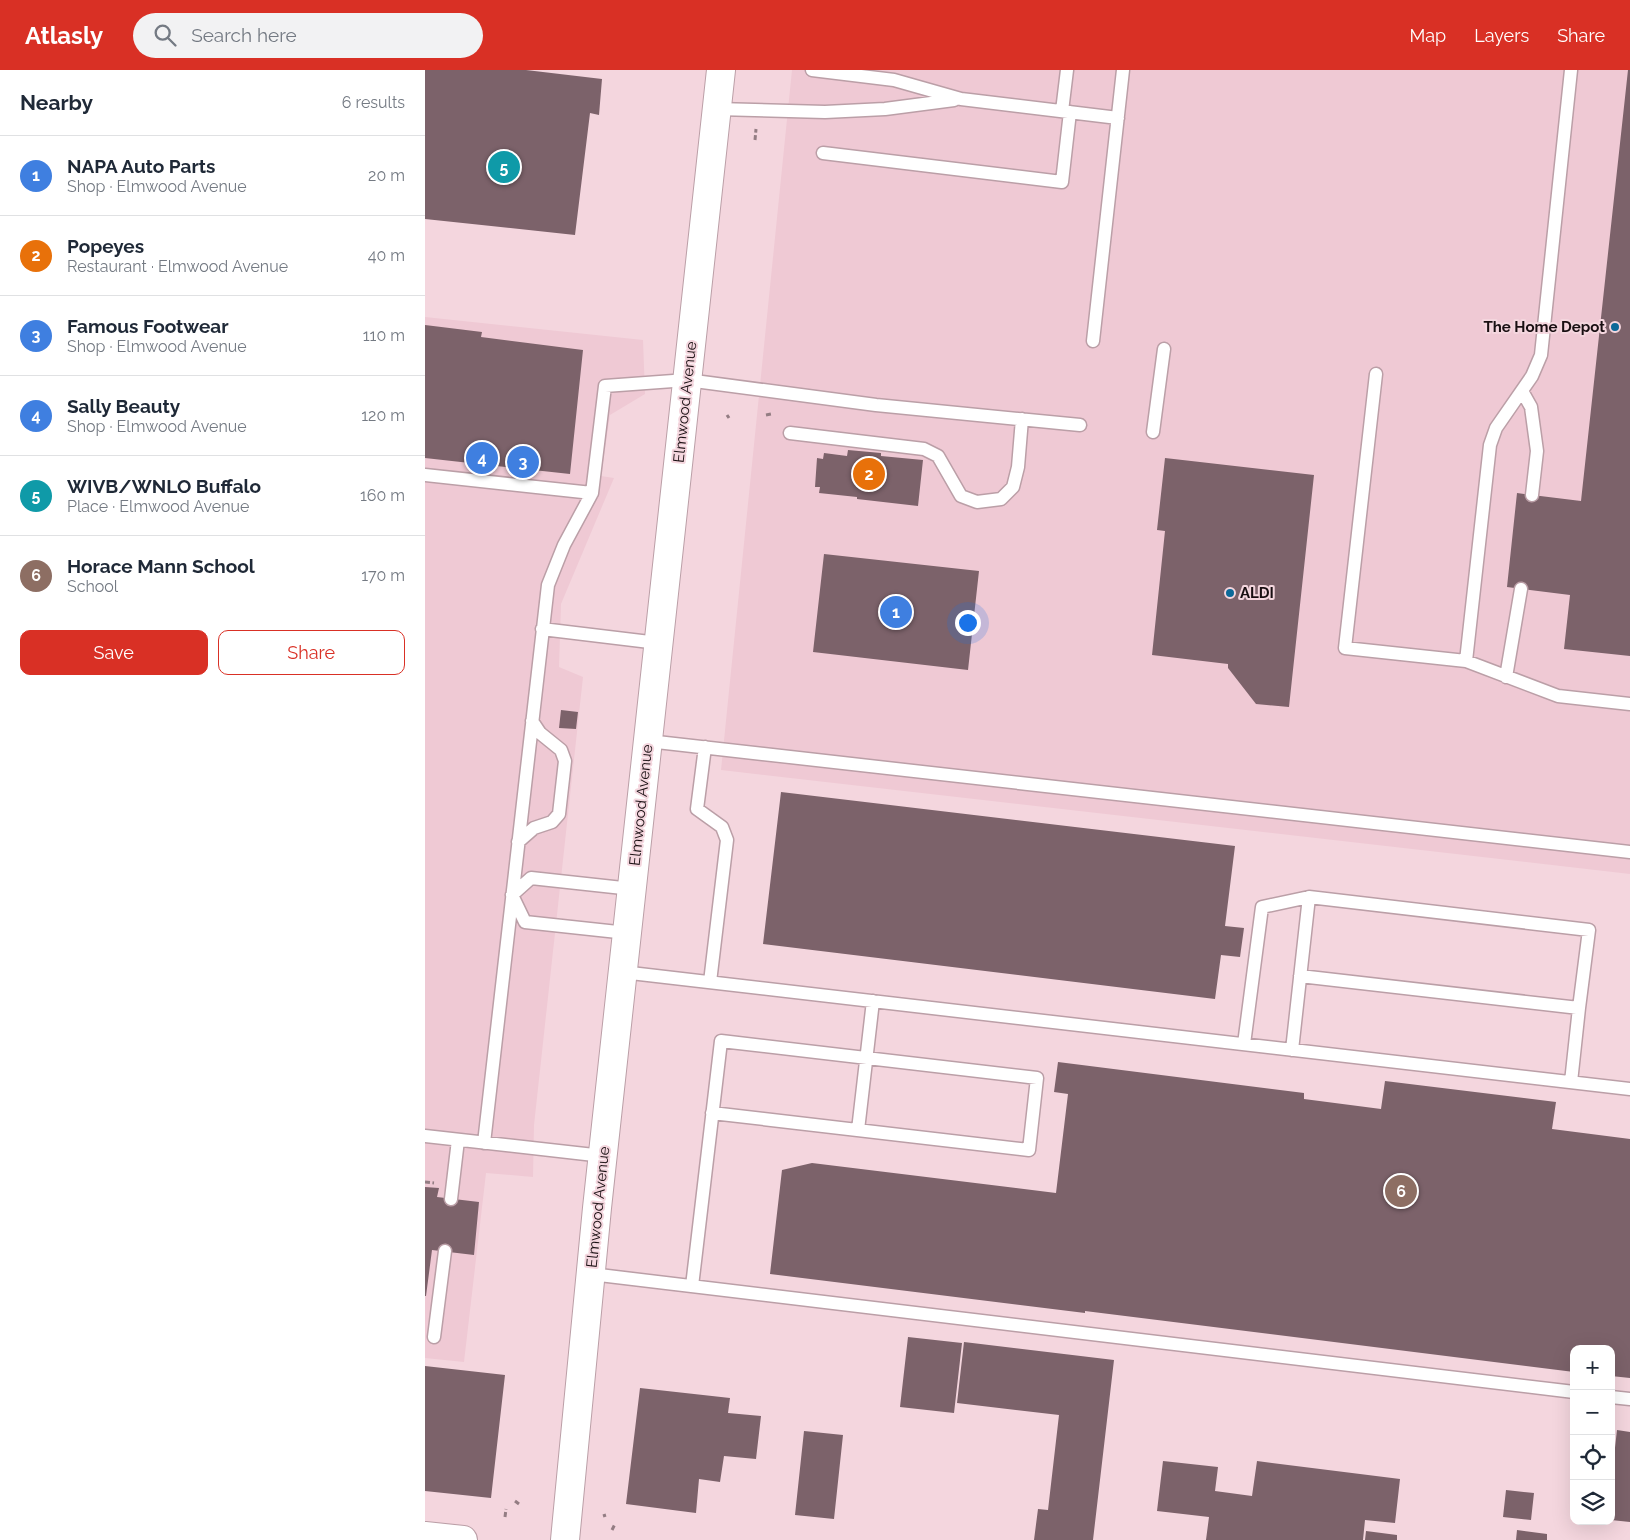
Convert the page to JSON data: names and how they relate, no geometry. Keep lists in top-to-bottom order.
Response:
{
  "streets": {
    "street": ["Elmwood Avenue"]
  },
  "places": ["The Home Depot", "ALDI"],
  "page": {
    "header": "Atlasly",
    "search": "Search here",
    "nav": ["Map", "Layers", "Share"],
    "heading": ["Nearby", "6 results"],
    "list": [
      {
        "mark": "1",
        "name": "NAPA Auto Parts",
        "note": "Shop · Elmwood Avenue",
        "value": "20 m"
      },
      {
        "mark": "2",
        "name": "Popeyes",
        "note": "Restaurant · Elmwood Avenue",
        "value": "40 m"
      },
      {
        "mark": "3",
        "name": "Famous Footwear",
        "note": "Shop · Elmwood Avenue",
        "value": "110 m"
      },
      {
        "mark": "4",
        "name": "Sally Beauty",
        "note": "Shop · Elmwood Avenue",
        "value": "120 m"
      },
      {
        "mark": "5",
        "name": "WIVB/WNLO Buffalo",
        "note": "Place · Elmwood Avenue",
        "value": "160 m"
      },
      {
        "mark": "6",
        "name": "Horace Mann School",
        "note": "School",
        "value": "170 m"
      }
    ],
    "pins": [
      "5",
      "4",
      "3",
      "2",
      "1",
      "6"
    ],
    "buttons": ["Save", "Share"],
    "map_buttons": ["+", "−"]
  }
}
